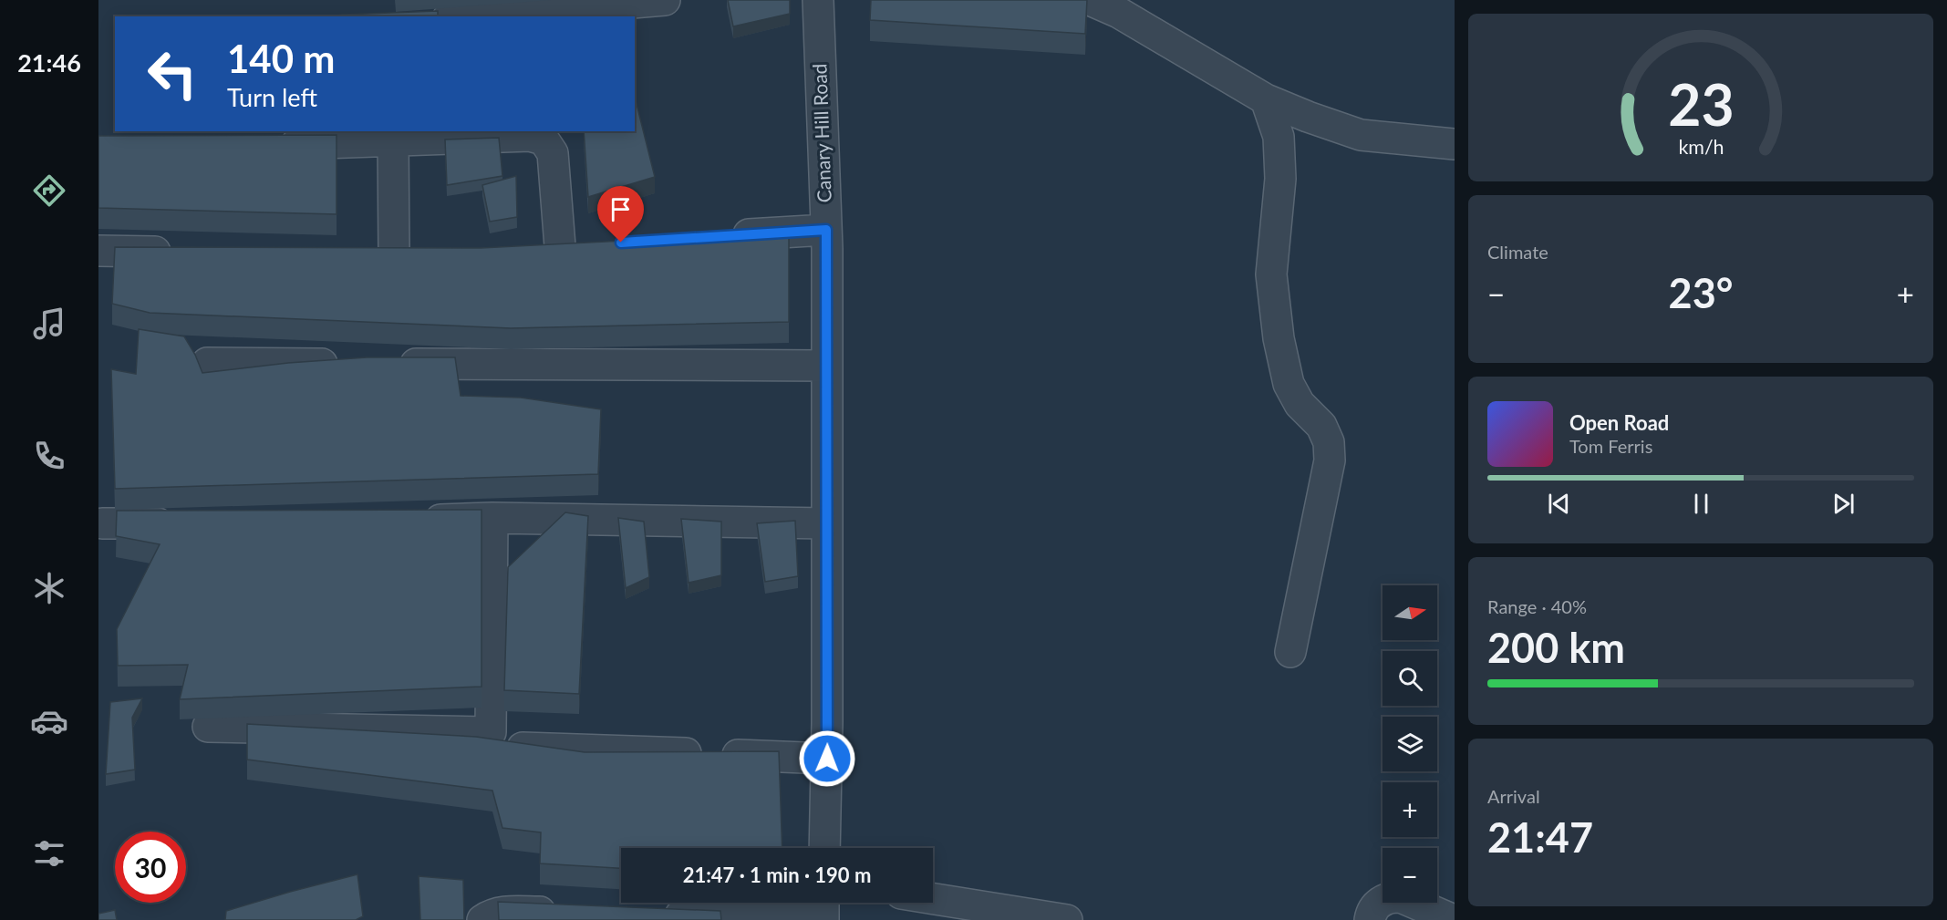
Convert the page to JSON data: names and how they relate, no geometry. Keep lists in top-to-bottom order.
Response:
{
  "streets": {
    "street": ["Canary Hill Road"]
  },
  "north": "right",
  "page": {
    "tabs": "21:46",
    "turn": ["140 m", "Turn left"],
    "tile": [
      "Climate",
      ["Range · 40%", "200 km"],
      ["Arrival", "21:47"]
    ],
    "heat": ["−", "23°", "+"],
    "song": ["Open Road", "Tom Ferris"],
    "map_buttons": ["+", "−"],
    "limit": "30",
    "trip": "21:47 · 1 min · 190 m",
    "gauge": ["23", "km/h"]
  }
}
